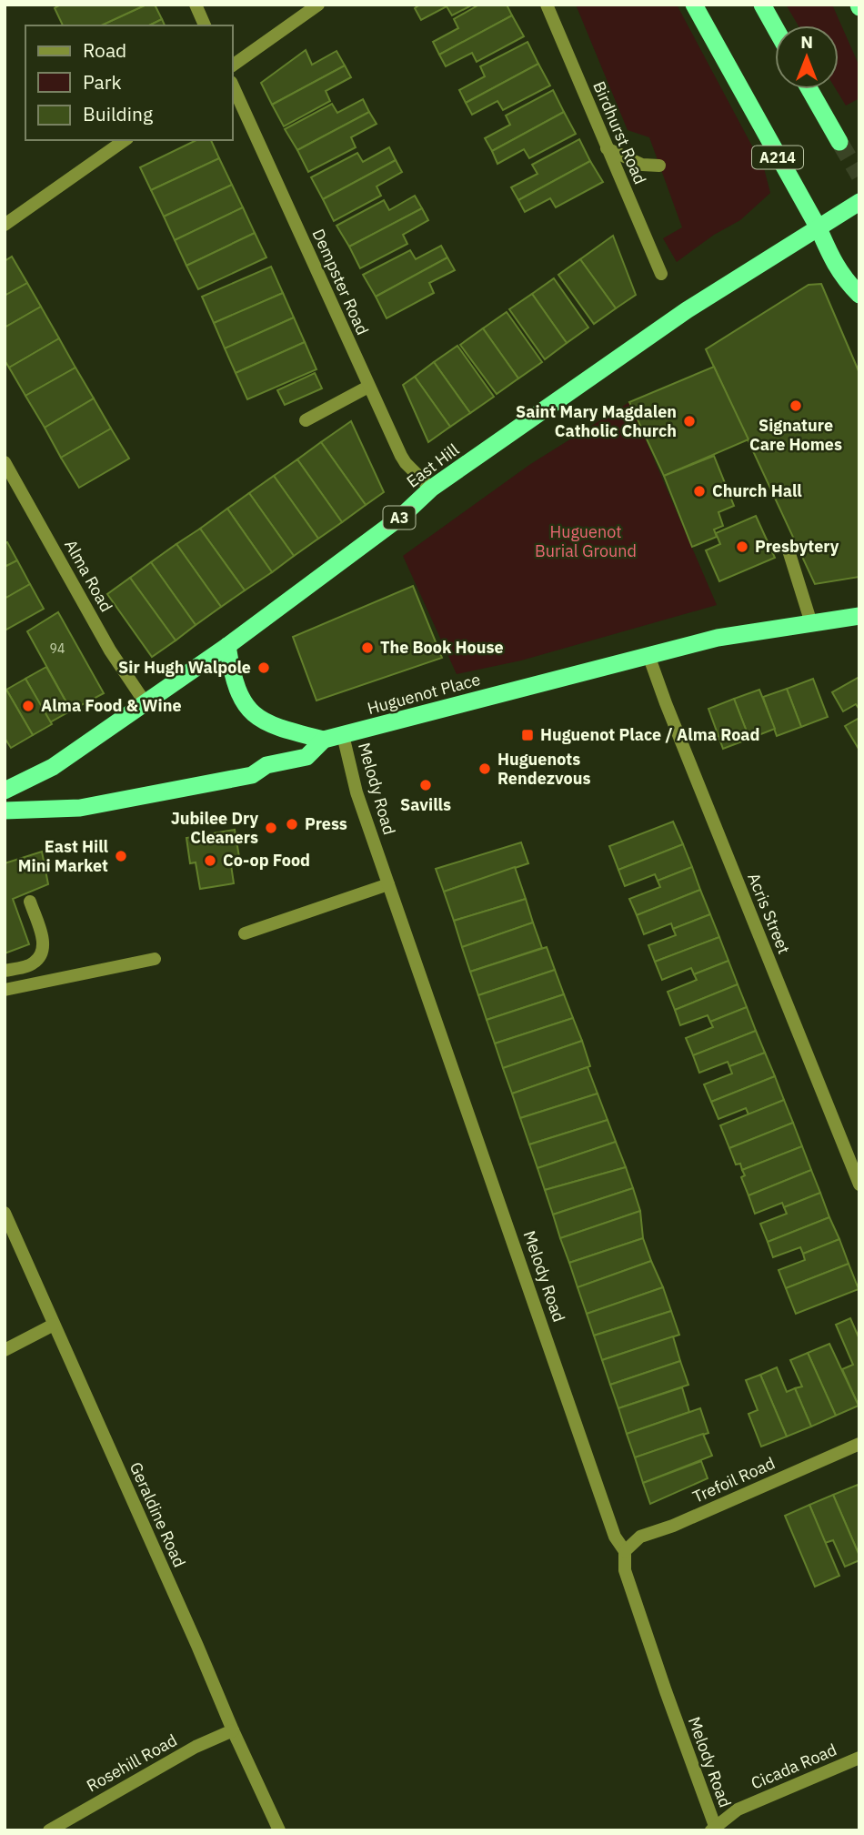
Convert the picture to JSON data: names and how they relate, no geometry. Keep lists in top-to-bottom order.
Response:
{
  "streets": {
    "highway": [
      "A214",
      "East Hill",
      "A3",
      "Huguenot Place"
    ],
    "street": [
      "Birdhurst Road",
      "Dempster Road",
      "Alma Road",
      "Melody Road",
      "Acris Street",
      "Trefoil Road",
      "Geraldine Road",
      "Rosehill Road",
      "Cicada Road"
    ]
  },
  "crossings": [
    ["A214", "East Hill"],
    ["Dempster Road", "East Hill"],
    ["East Hill", "Alma Road"],
    ["Huguenot Place", "Melody Road"],
    ["Huguenot Place", "Acris Street"],
    ["Melody Road", "Trefoil Road"],
    ["Melody Road", "Cicada Road"],
    ["Geraldine Road", "Rosehill Road"]
  ],
  "parks": ["Huguenot Burial Ground"],
  "places": {
    "other": [
      "Signature Care Homes",
      "Saint Mary Magdalen Catholic Church",
      "Church Hall",
      "Presbytery",
      "The Book House",
      "Sir Hugh Walpole",
      "Alma Food & Wine",
      "Huguenots Rendezvous",
      "Savills",
      "Press",
      "Jubilee Dry Cleaners",
      "East Hill Mini Market",
      "Co-op Food"
    ],
    "transit": ["Huguenot Place / Alma Road"]
  },
  "house_numbers": ["94"],
  "legend": ["Road", "Park", "Building"],
  "north": "top"
}
